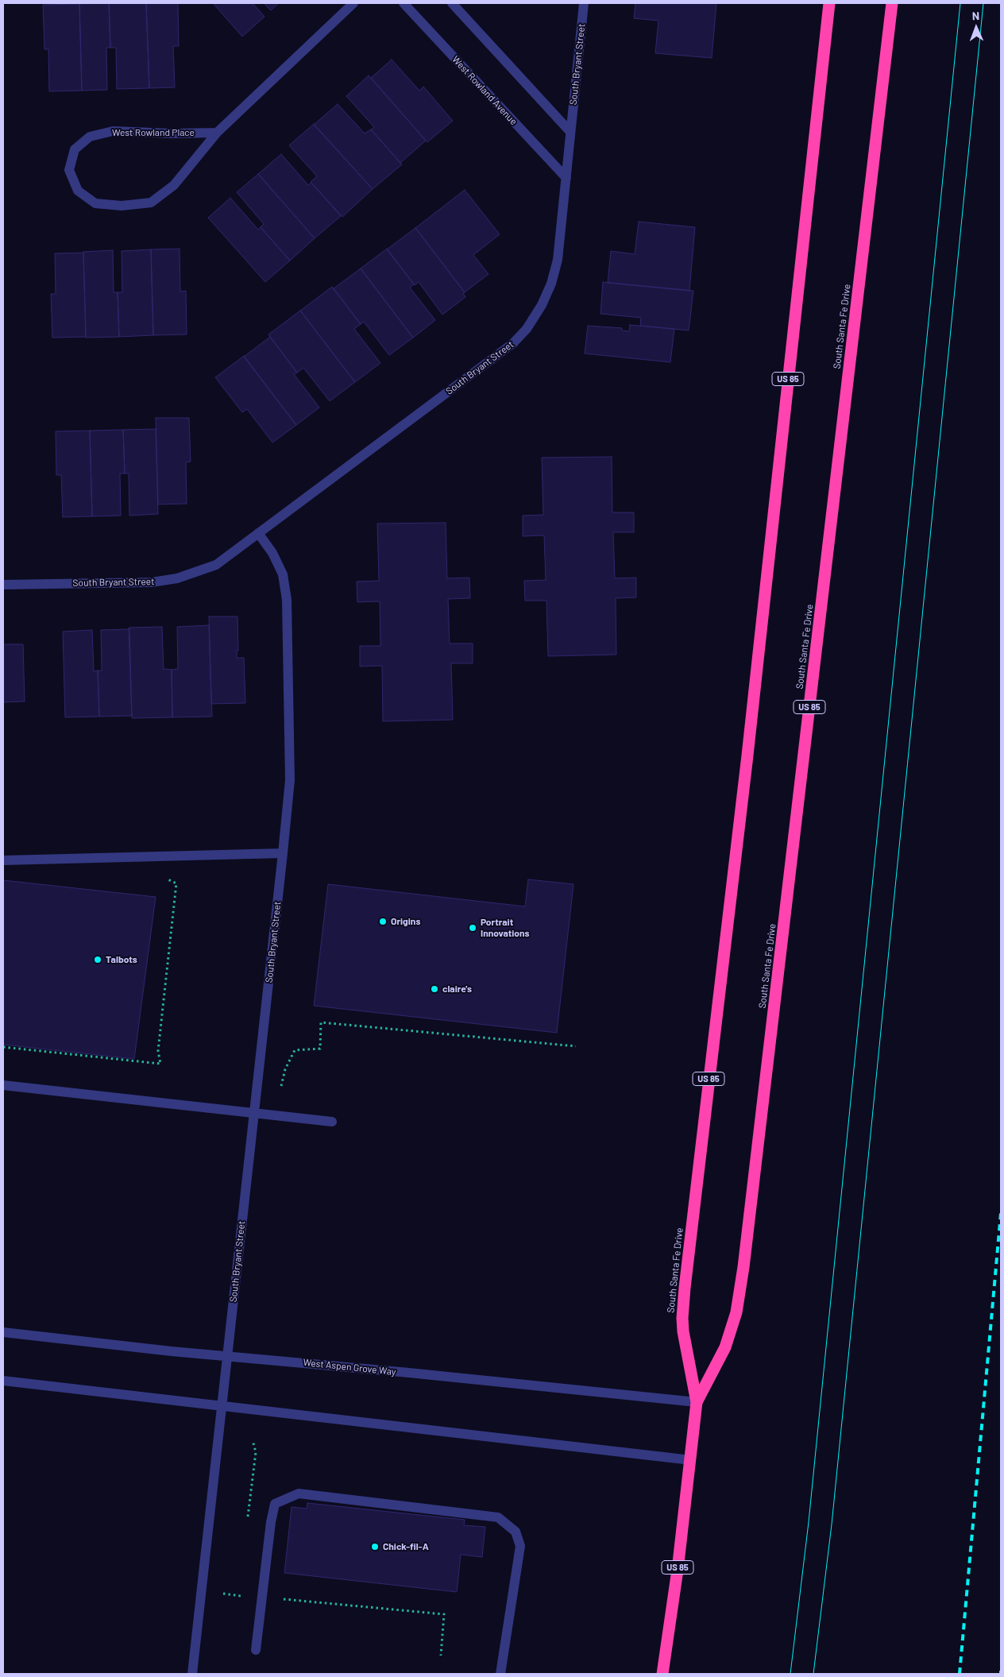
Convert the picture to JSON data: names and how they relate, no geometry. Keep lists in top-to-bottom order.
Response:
{
  "streets": {
    "highway": ["South Santa Fe Drive", "US 85"],
    "street": [
      "South Bryant Street",
      "West Rowland Avenue",
      "West Rowland Place",
      "West Aspen Grove Way"
    ]
  },
  "crossings": [
    ["South Bryant Street", "West Rowland Avenue"],
    ["South Bryant Street", "West Aspen Grove Way"],
    ["South Santa Fe Drive", "West Aspen Grove Way"]
  ],
  "places": [
    "Origins",
    "Portrait Innovations",
    "Talbots",
    "claire's",
    "Chick-fil-A"
  ],
  "north": "top"
}
